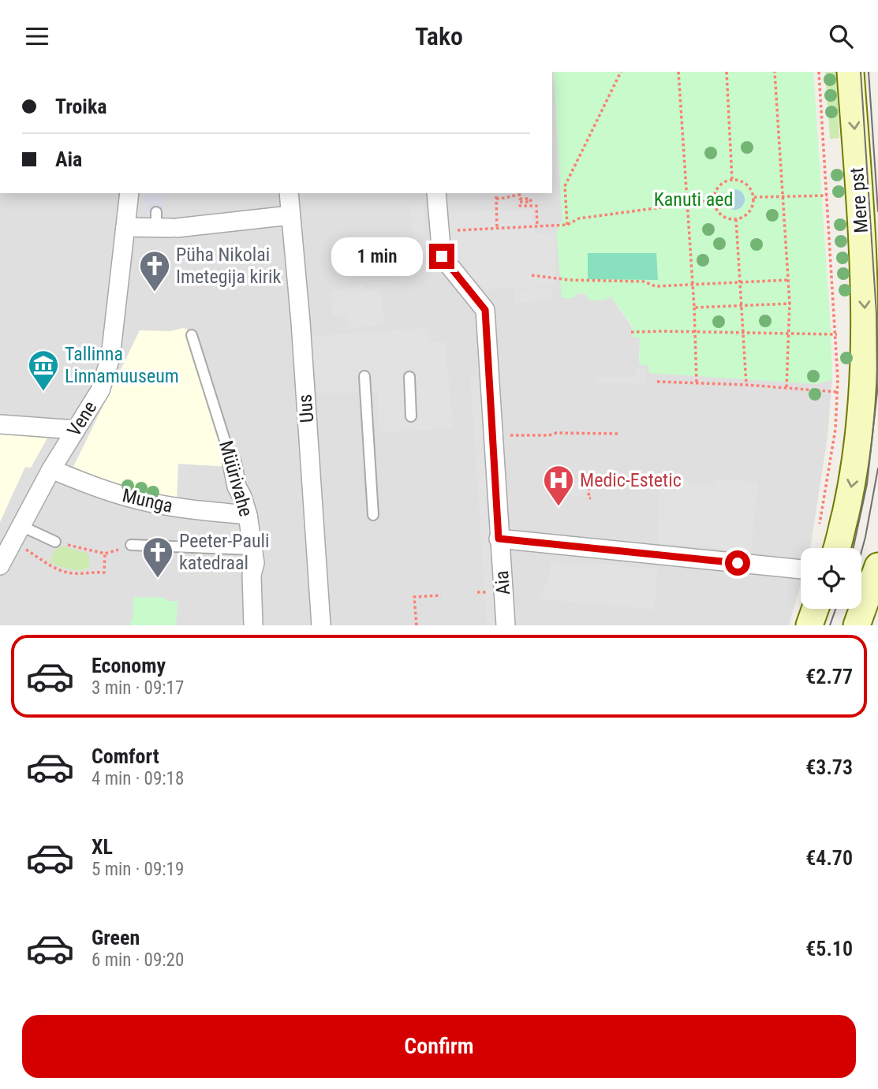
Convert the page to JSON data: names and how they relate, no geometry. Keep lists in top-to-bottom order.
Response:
{
  "streets": {
    "street": [
      "Mere pst",
      "Uus",
      "Vene",
      "Müürivahe",
      "Munga",
      "Aia"
    ]
  },
  "crossings": [
    ["Vene", "Munga"],
    ["Müürivahe", "Munga"]
  ],
  "one_way": ["Mere pst"],
  "parks": ["Kanuti aed"],
  "places": {
    "church": ["Püha Nikolai Imetegija kirik", "Peeter-Pauli katedraal"],
    "museum": ["Tallinna Linnamuuseum"],
    "hospital": ["Medic-Estetic"]
  },
  "page": {
    "header": "Tako",
    "banner": ["Troika", "Aia"],
    "bubble": "1 min",
    "list": [
      {
        "name": "Economy",
        "note": "3 min · 09:17",
        "value": "€2.77"
      },
      {
        "name": "Comfort",
        "note": "4 min · 09:18",
        "value": "€3.73"
      },
      {
        "name": "XL",
        "note": "5 min · 09:19",
        "value": "€4.70"
      },
      {
        "name": "Green",
        "note": "6 min · 09:20",
        "value": "€5.10"
      }
    ],
    "buttons": "Confirm"
  }
}
